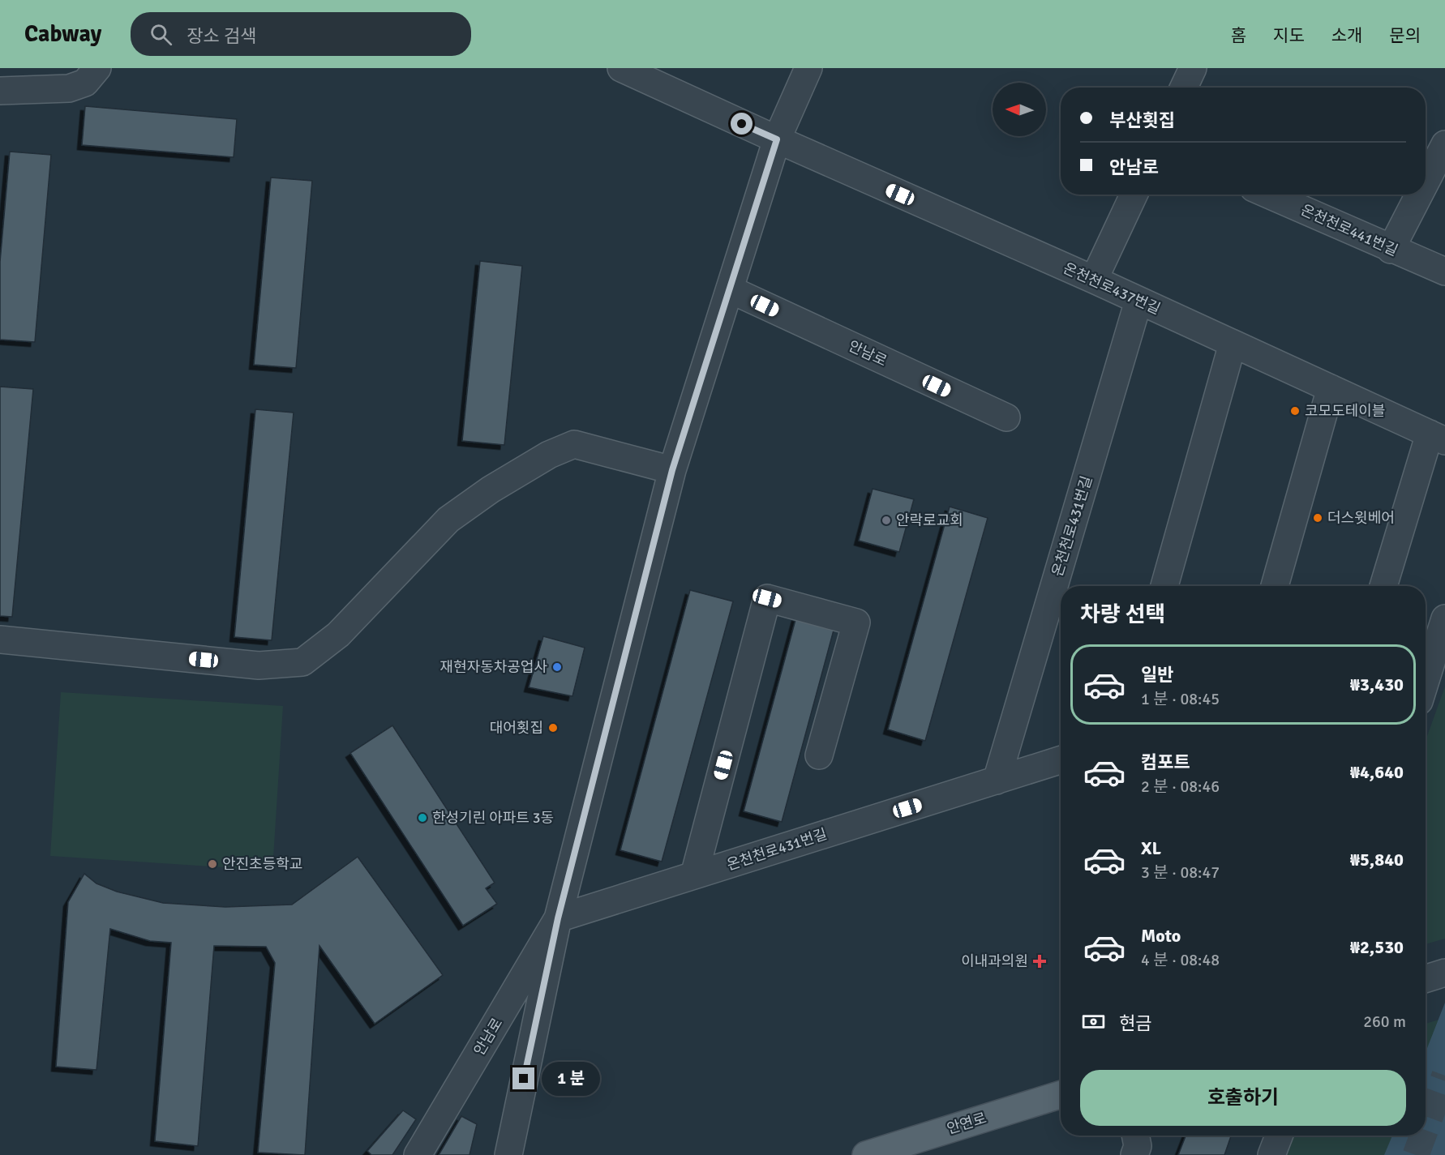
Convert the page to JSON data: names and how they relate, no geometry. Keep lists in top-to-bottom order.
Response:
{
  "streets": {
    "main road": ["안연로"],
    "street": [
      "온천천로441번길",
      "온천천로437번길",
      "안남로",
      "온천천로431번길"
    ]
  },
  "crossings": [
    ["온천천로437번길", "안남로"],
    ["온천천로437번길", "온천천로431번길"],
    ["안남로", "온천천로431번길"]
  ],
  "places": {
    "other": [
      "코모도테이블",
      "더스윗베어",
      "안락로교회",
      "재현자동차공업사",
      "대어횟집",
      "한성기린 아파트 3동",
      "안진초등학교"
    ],
    "health": ["이내과의원"]
  },
  "north": "left",
  "page": {
    "header": "Cabway",
    "search": "장소 검색",
    "nav": [
      "홈",
      "지도",
      "소개",
      "문의"
    ],
    "banner": ["부산횟집", "안남로"],
    "heading": "차량 선택",
    "list": [
      {
        "name": "일반",
        "note": "1 분 · 08:45",
        "value": "₩3,430"
      },
      {
        "name": "컴포트",
        "note": "2 분 · 08:46",
        "value": "₩4,640"
      },
      {
        "name": "XL",
        "note": "3 분 · 08:47",
        "value": "₩5,840"
      },
      {
        "name": "Moto",
        "note": "4 분 · 08:48",
        "value": "₩2,530"
      }
    ],
    "pay": ["현금", "260 m"],
    "buttons": "호출하기",
    "bubble": "1 분"
  }
}
